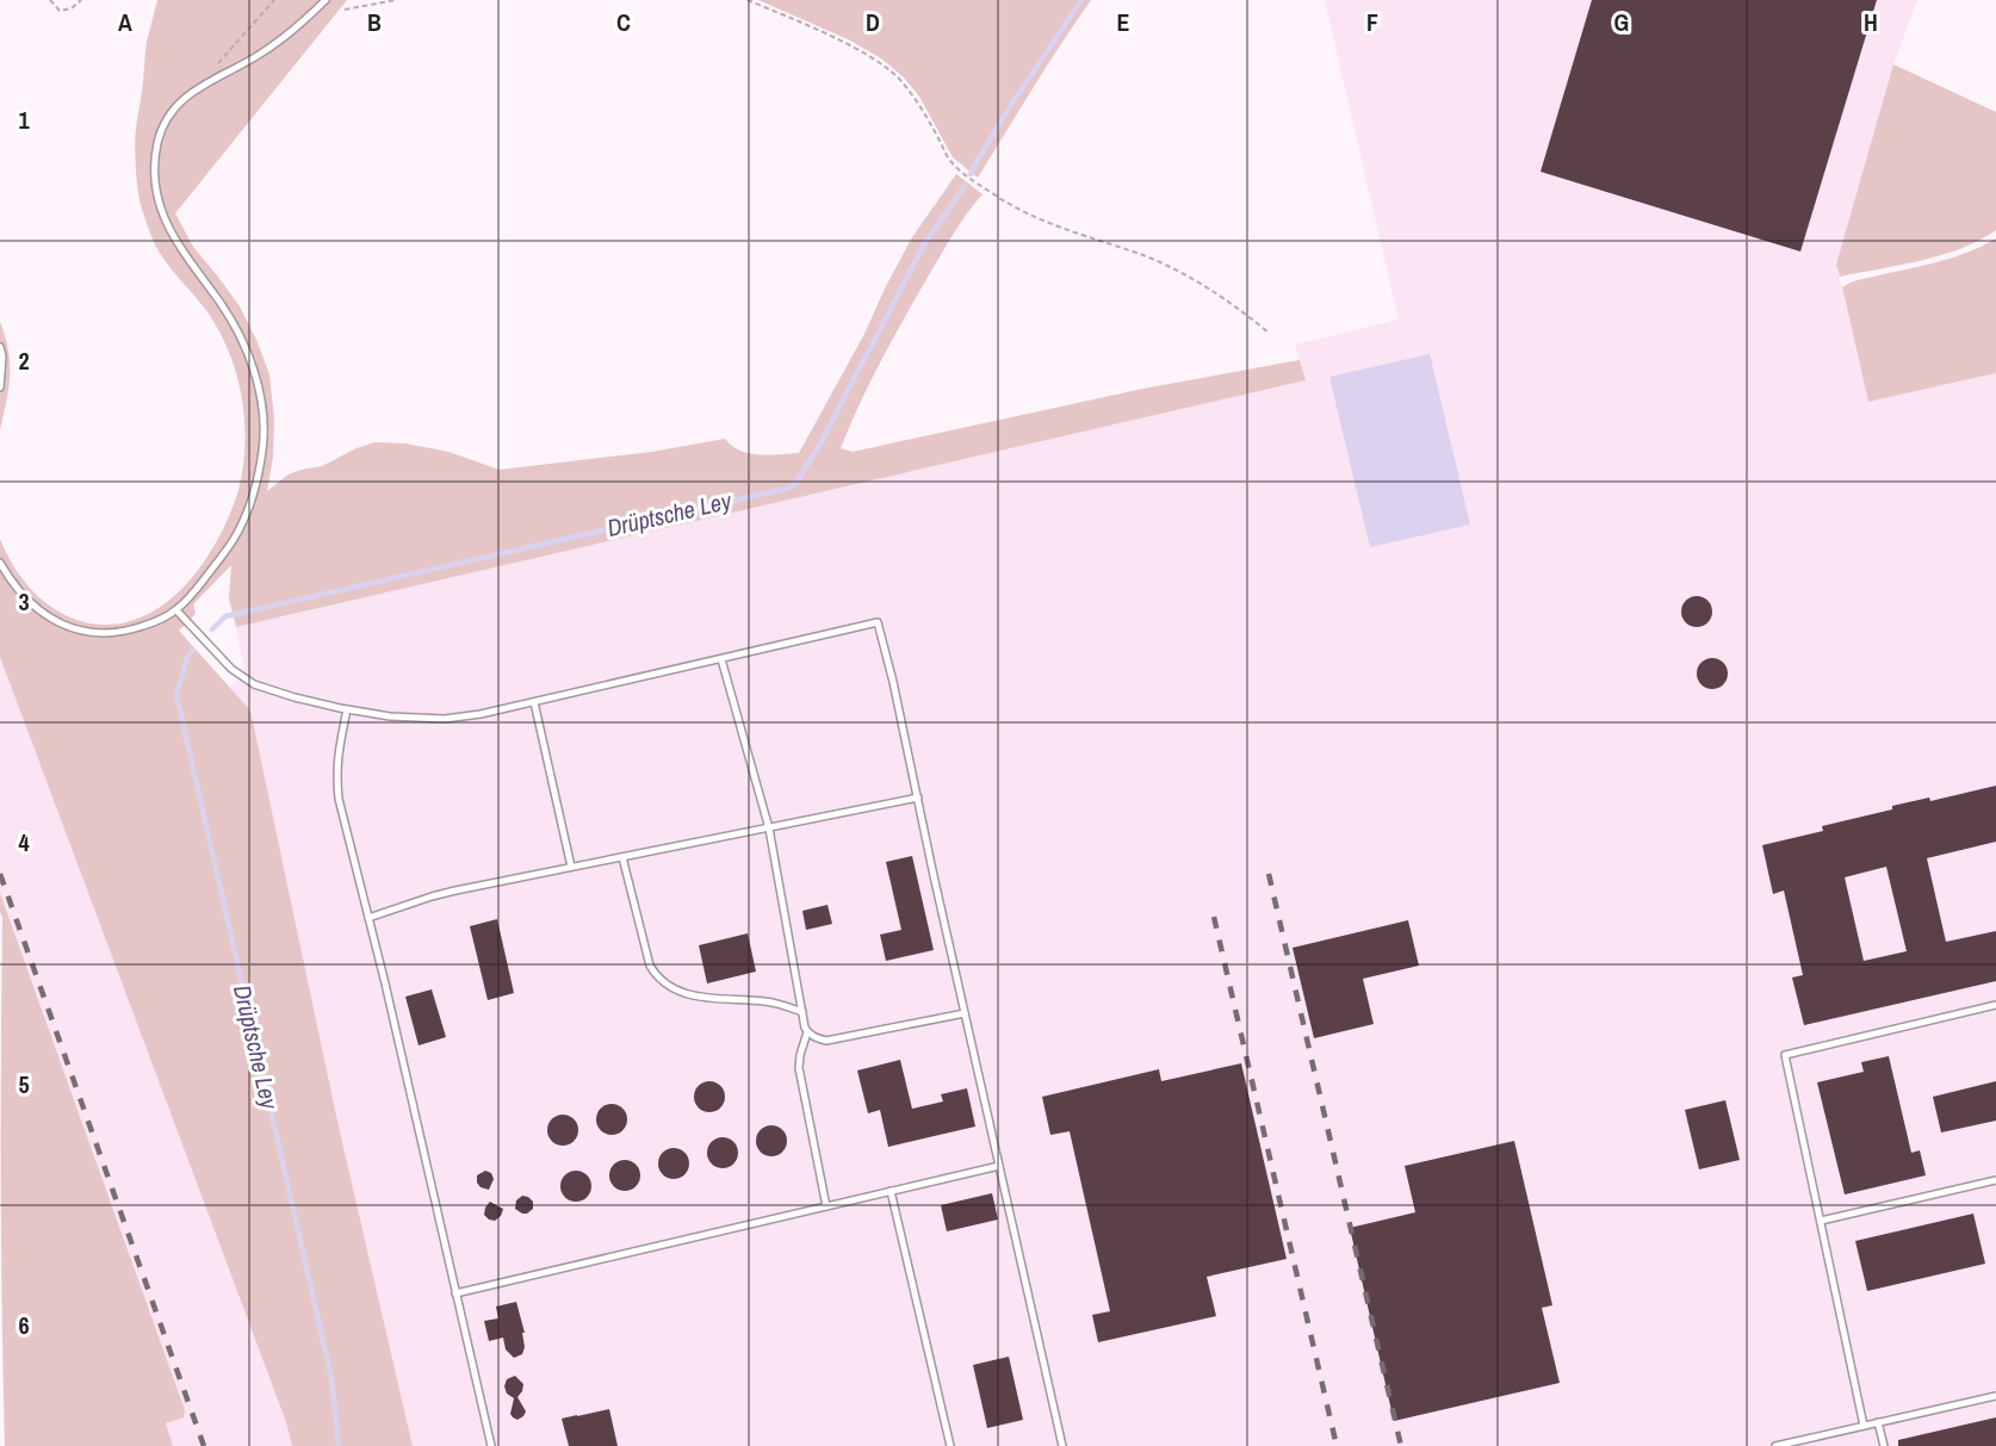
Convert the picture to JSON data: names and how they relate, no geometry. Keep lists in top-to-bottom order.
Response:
{
  "water": ["Drüptsche Ley"],
  "grid": {
    "columns": [
      "A",
      "B",
      "C",
      "D",
      "E",
      "F",
      "G",
      "H"
    ],
    "rows": [
      "1",
      "2",
      "3",
      "4",
      "5",
      "6"
    ]
  }
}
